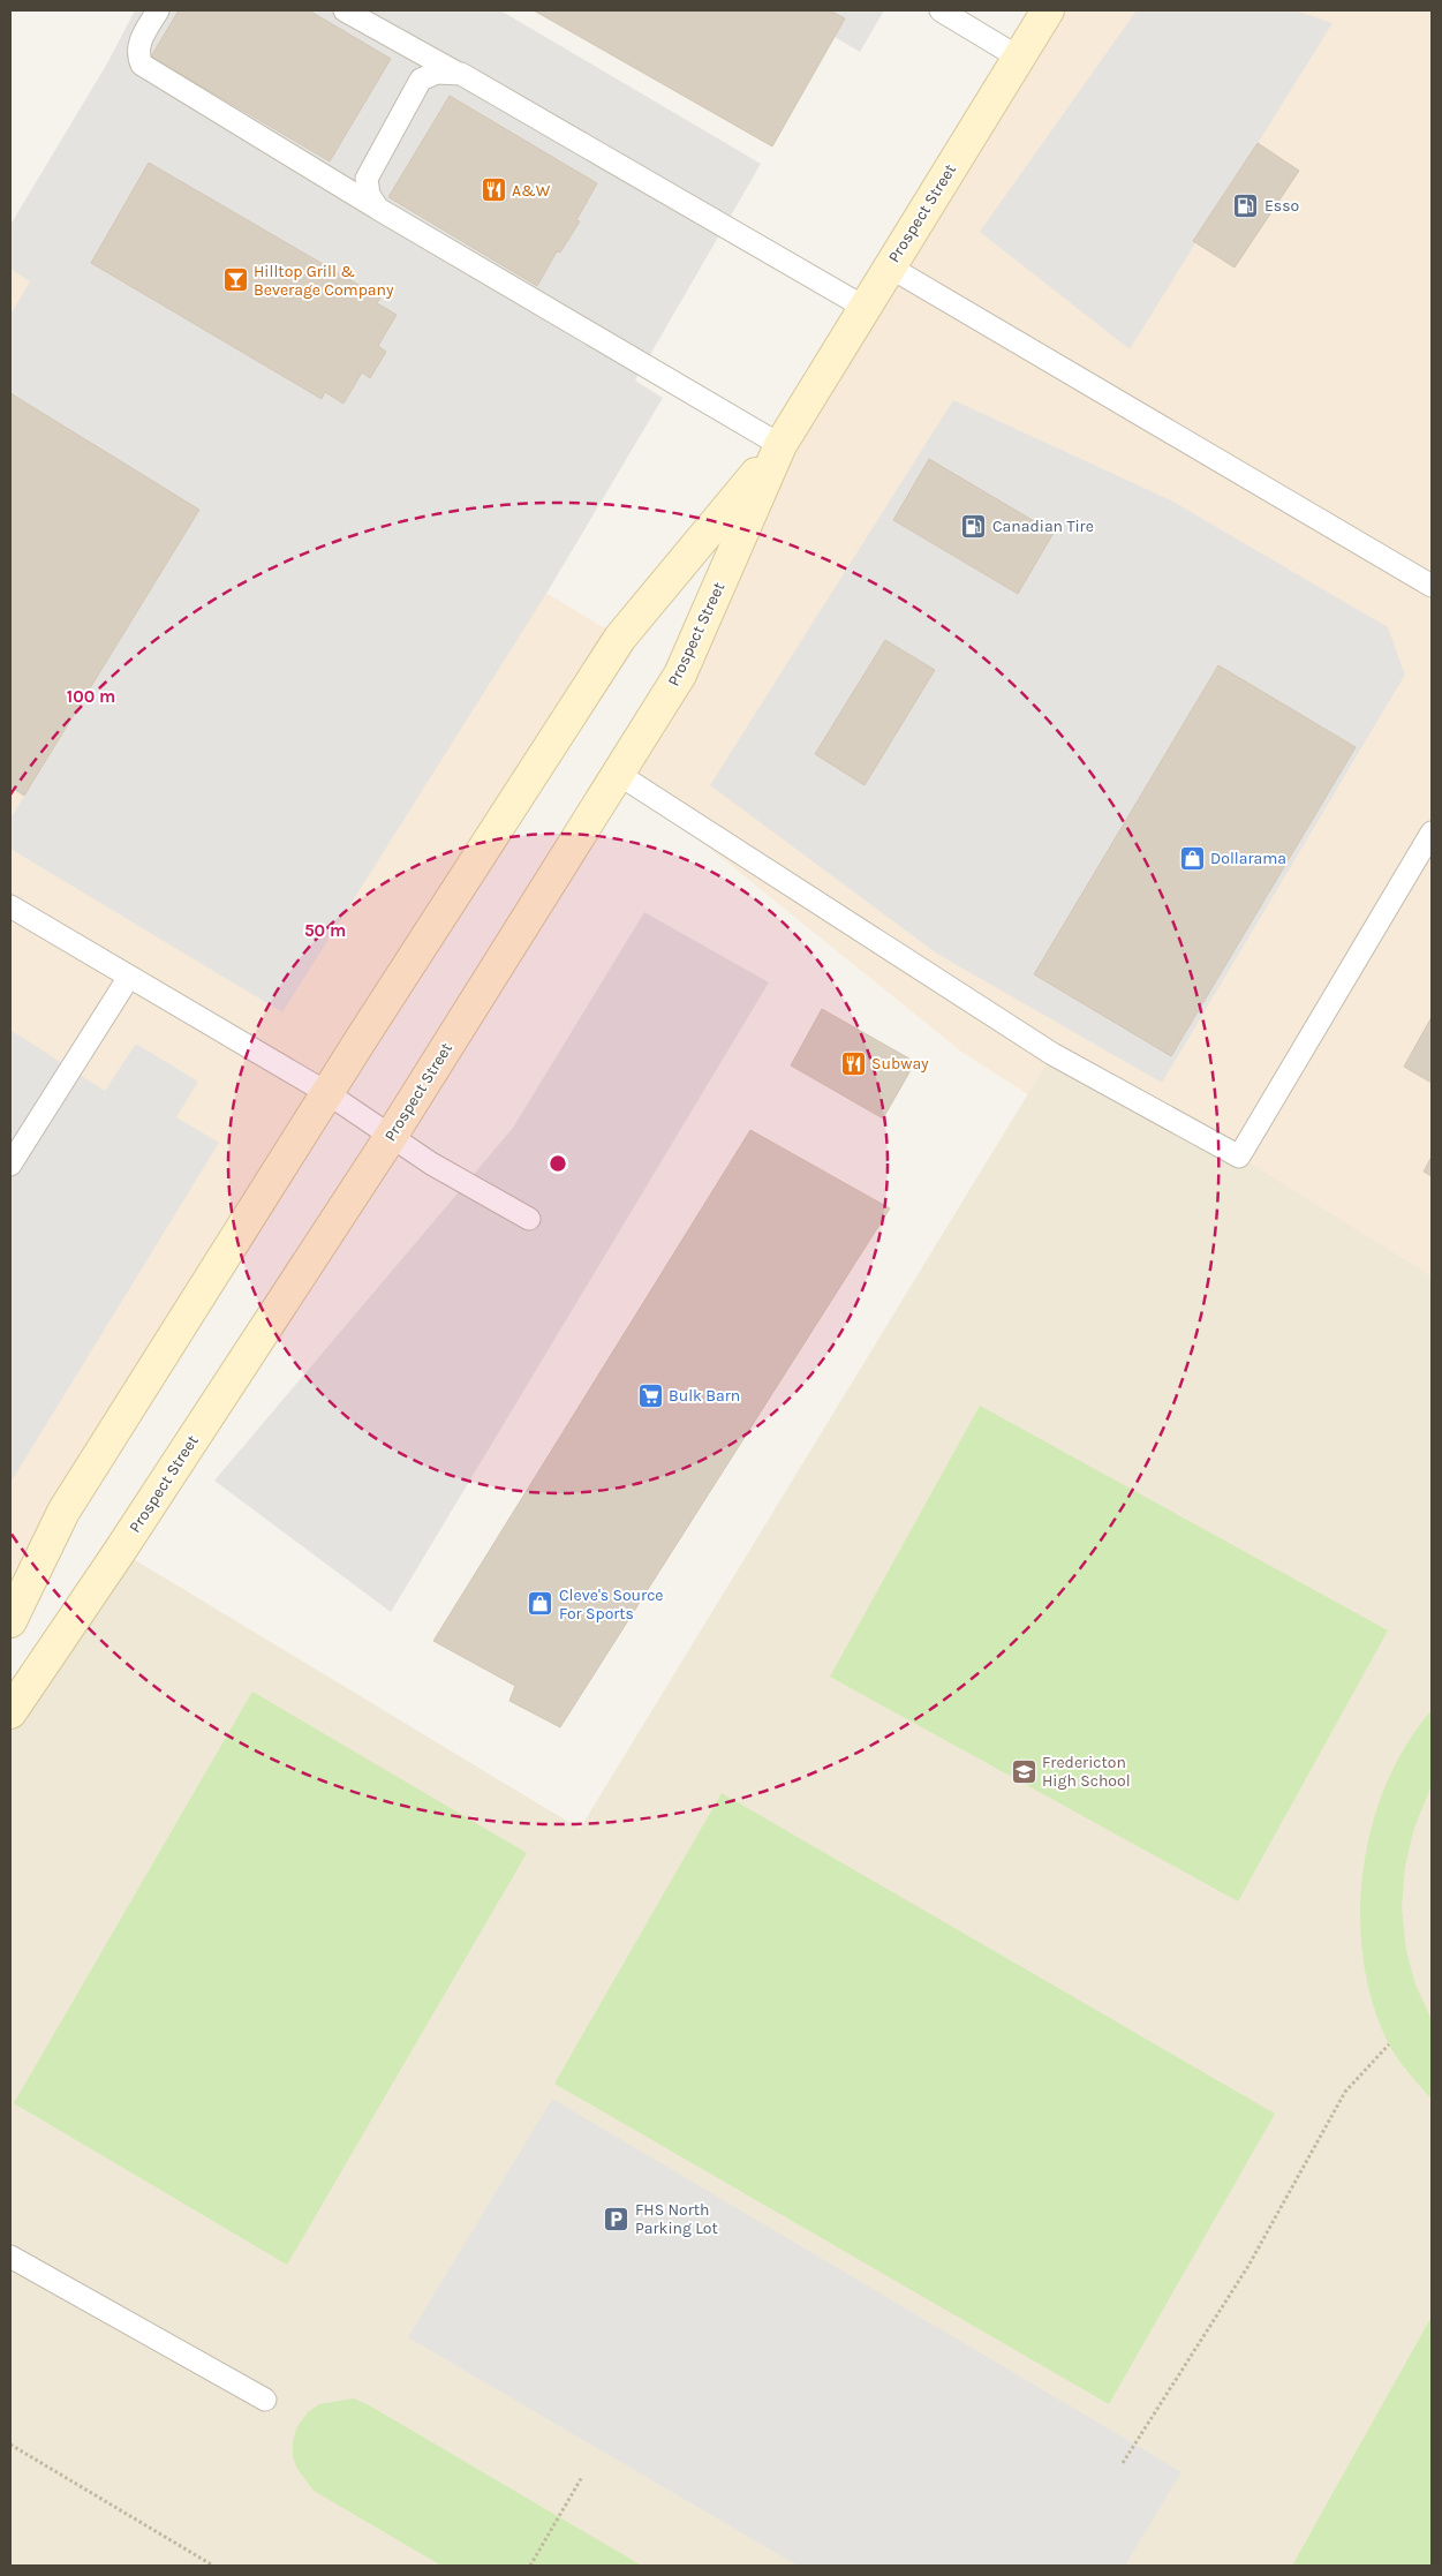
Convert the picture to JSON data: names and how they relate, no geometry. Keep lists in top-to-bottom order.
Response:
{
  "streets": {
    "main road": ["Prospect Street"]
  },
  "places": {
    "restaurant": ["A&W", "Subway"],
    "fuel station": ["Esso", "Canadian Tire"],
    "bar": ["Hilltop Grill & Beverage Company"],
    "shop": ["Dollarama", "Cleve's Source For Sports"],
    "supermarket": ["Bulk Barn"],
    "school or university": ["Fredericton High School"],
    "parking": ["FHS North Parking Lot"]
  },
  "rings": ["100 m", "50 m"]
}
